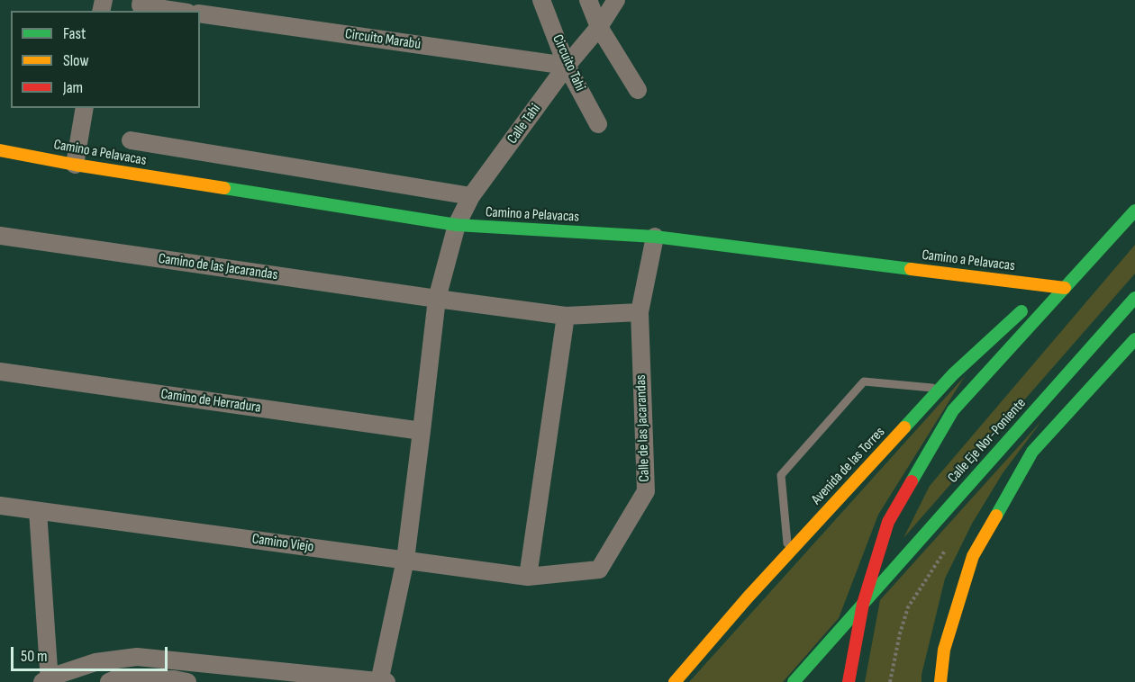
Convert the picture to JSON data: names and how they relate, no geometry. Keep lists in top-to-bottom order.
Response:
{
  "streets": {
    "main road": ["Camino a Pelavacas", "Calle Eje Nor-Poniente", "Avenida de las Torres"],
    "street": [
      "Circuito Marabú",
      "Circuito Tahi",
      "Calle Tahi",
      "Camino de las Jacarandas",
      "Camino de Herradura",
      "Calle de las Jacarandas",
      "Camino Viejo"
    ]
  },
  "crossings": [
    ["Circuito Marabú", "Circuito Tahi"],
    ["Circuito Marabú", "Calle Tahi"],
    ["Circuito Tahi", "Calle Tahi"],
    ["Calle Tahi", "Camino a Pelavacas"],
    ["Camino a Pelavacas", "Calle de las Jacarandas"],
    ["Camino a Pelavacas", "Avenida de las Torres"],
    ["Camino de las Jacarandas", "Calle de las Jacarandas"],
    ["Calle de las Jacarandas", "Camino Viejo"]
  ],
  "legend": ["Fast", "Slow", "Jam"],
  "scale_bar": "50 m"
}
